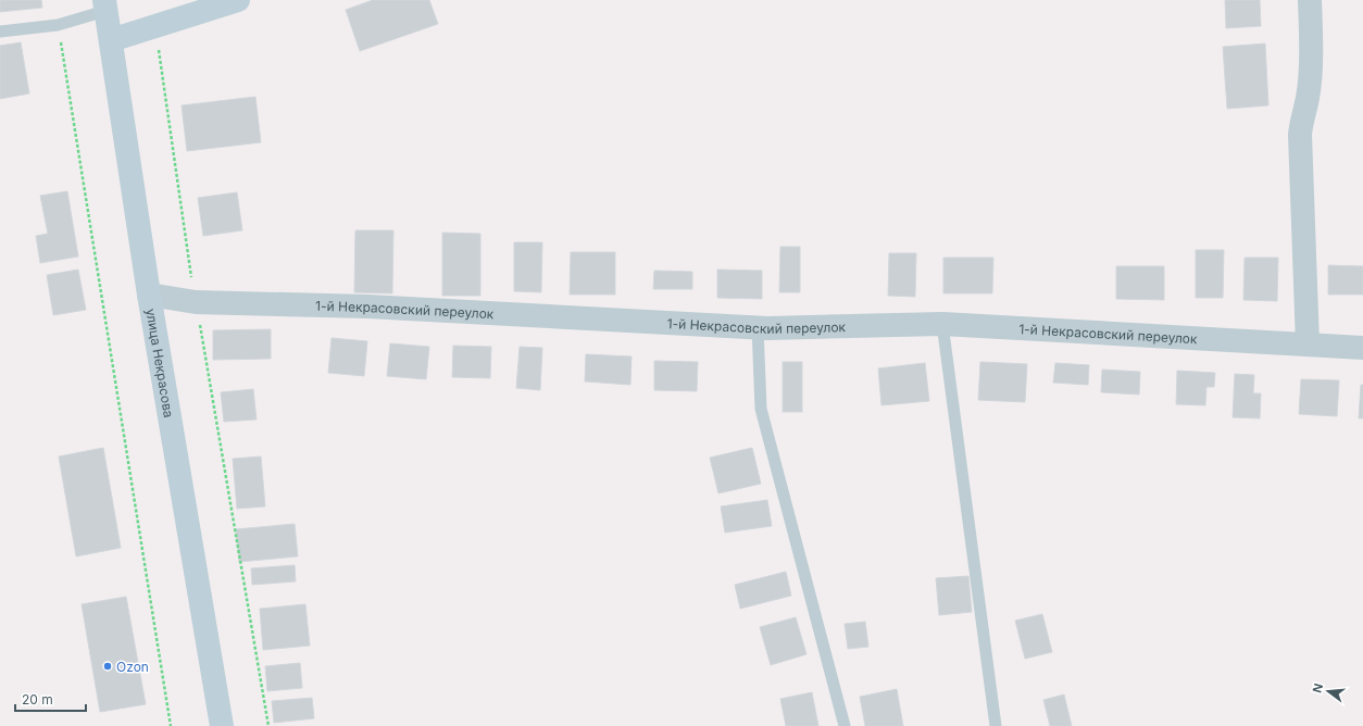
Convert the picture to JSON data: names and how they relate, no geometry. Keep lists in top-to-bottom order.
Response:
{
  "streets": {
    "street": ["1-й Некрасовский переулок", "улица Некрасова"]
  },
  "crossings": [
    ["1-й Некрасовский переулок", "улица Некрасова"]
  ],
  "places": ["Ozon"],
  "scale_bar": "20 m",
  "north": "left"
}
